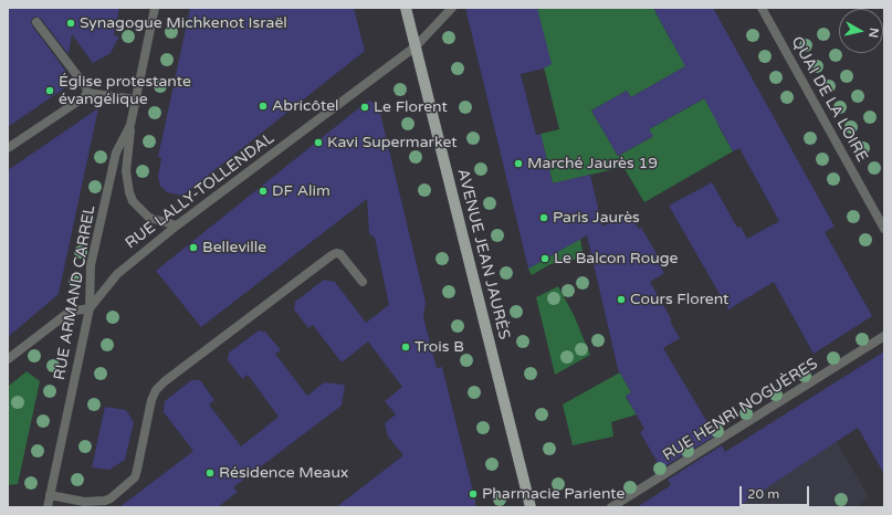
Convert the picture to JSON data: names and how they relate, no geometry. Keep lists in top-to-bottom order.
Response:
{
  "streets": {
    "main road": ["AVENUE JEAN JAURÈS"],
    "street": [
      "QUAI DE LA LOIRE",
      "RUE LALLY-TOLLENDAL",
      "RUE ARMAND CARREL",
      "RUE HENRI NOGUÈRES"
    ]
  },
  "crossings": [
    ["RUE LALLY-TOLLENDAL", "AVENUE JEAN JAURÈS"],
    ["RUE LALLY-TOLLENDAL", "RUE ARMAND CARREL"]
  ],
  "places": [
    "Synagogue Michkenot Israël",
    "Église protestante évangélique",
    "Abricôtel",
    "Le Florent",
    "Kavi Supermarket",
    "Marché Jaurès 19",
    "DF Alim",
    "Paris Jaurès",
    "Belleville",
    "Le Balcon Rouge",
    "Cours Florent",
    "Trois B",
    "Résidence Meaux",
    "Pharmacie Pariente"
  ],
  "scale_bar": "20 m",
  "north": "right"
}
